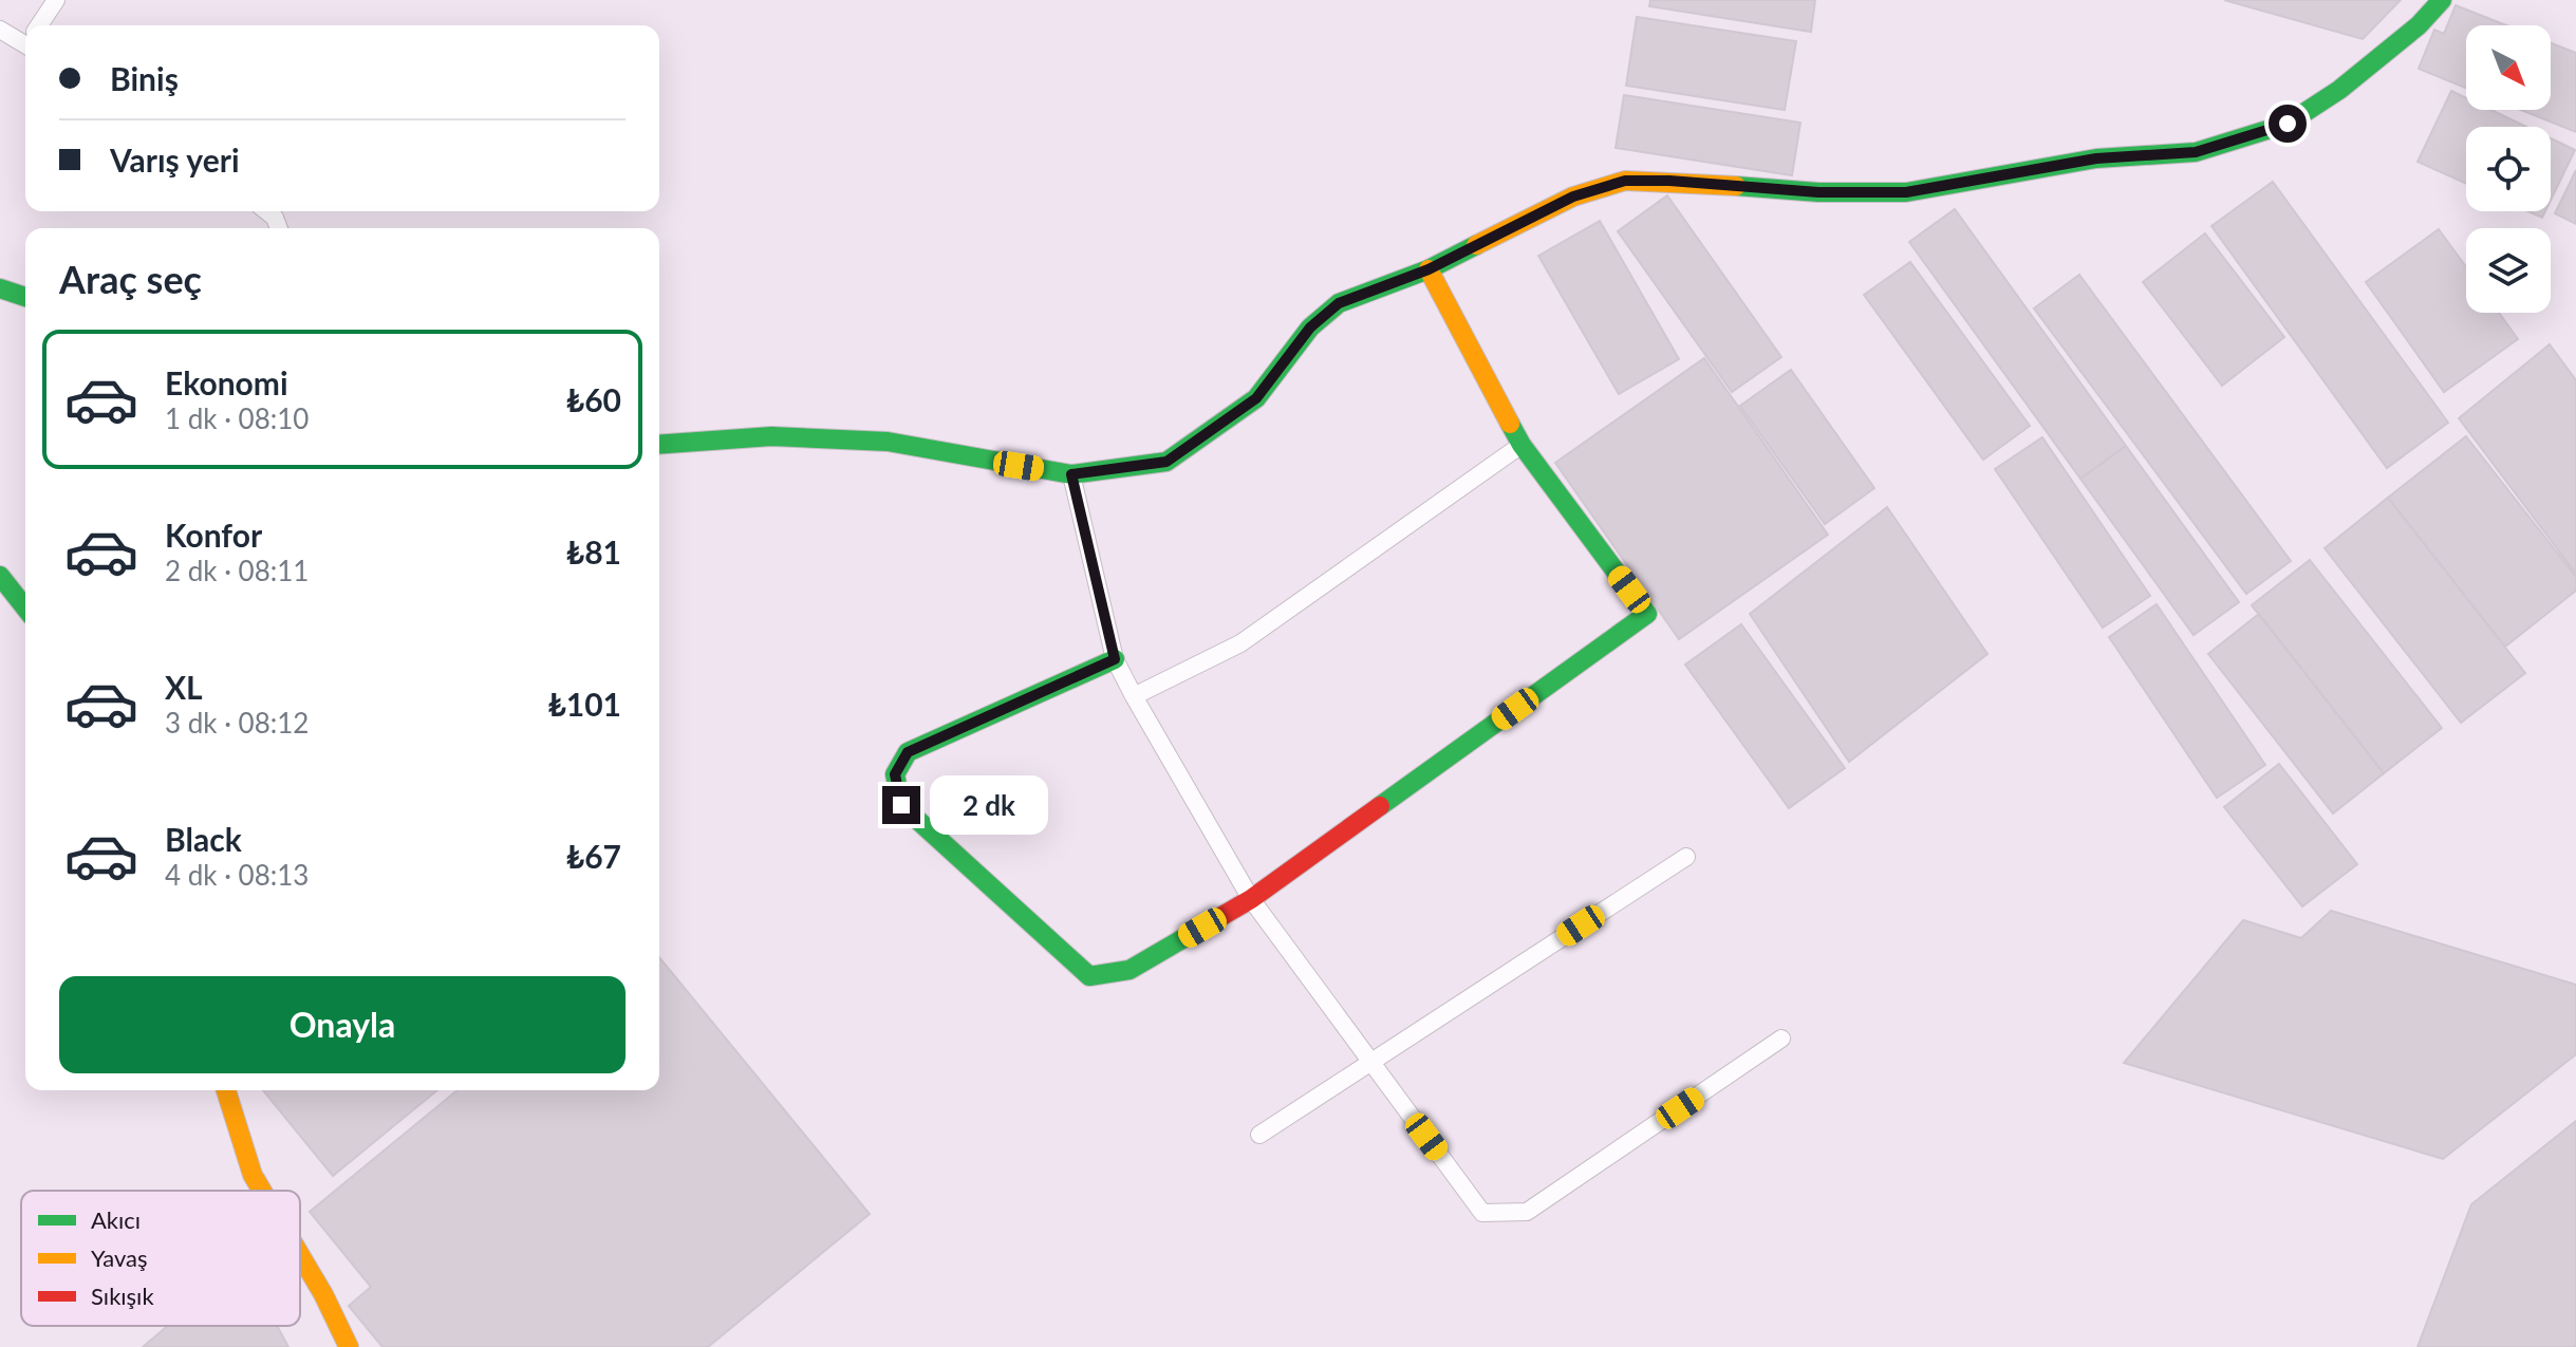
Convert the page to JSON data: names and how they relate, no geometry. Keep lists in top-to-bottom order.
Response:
{
  "legend": ["Akıcı", "Yavaş", "Sıkışık"],
  "north": "bottom right",
  "page": {
    "banner": ["Biniş", "Varış yeri"],
    "heading": "Araç seç",
    "list": [
      {
        "name": "Ekonomi",
        "note": "1 dk · 08:10",
        "value": "₺60"
      },
      {
        "name": "Konfor",
        "note": "2 dk · 08:11",
        "value": "₺81"
      },
      {
        "name": "XL",
        "note": "3 dk · 08:12",
        "value": "₺101"
      },
      {
        "name": "Black",
        "note": "4 dk · 08:13",
        "value": "₺67"
      }
    ],
    "bubble": "2 dk",
    "buttons": "Onayla"
  }
}
